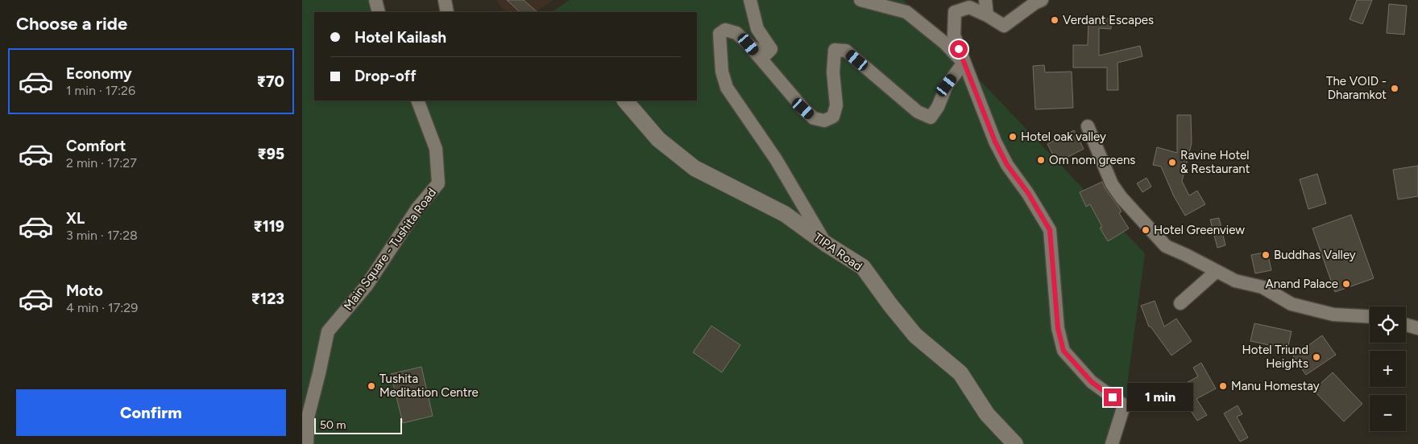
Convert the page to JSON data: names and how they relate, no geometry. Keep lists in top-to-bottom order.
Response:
{
  "streets": {
    "street": ["Main Square - Tushita Road", "TIPA Road"]
  },
  "places": [
    "Verdant Escapes",
    "The VOID - Dharamkot",
    "Hotel oak valley",
    "Om nom greens",
    "Ravine Hotel & Restaurant",
    "Hotel Greenview",
    "Buddhas Valley",
    "Anand Palace",
    "Hotel Triund Heights",
    "Tushita Meditation Centre",
    "Manu Homestay"
  ],
  "scale_bar": "50 m",
  "page": {
    "heading": "Choose a ride",
    "banner": ["Hotel Kailash", "Drop-off"],
    "list": [
      {
        "name": "Economy",
        "note": "1 min · 17:26",
        "value": "₹70"
      },
      {
        "name": "Comfort",
        "note": "2 min · 17:27",
        "value": "₹95"
      },
      {
        "name": "XL",
        "note": "3 min · 17:28",
        "value": "₹119"
      },
      {
        "name": "Moto",
        "note": "4 min · 17:29",
        "value": "₹123"
      }
    ],
    "map_buttons": ["+", "−"],
    "buttons": "Confirm",
    "bubble": "1 min",
    "scale": "50 m"
  }
}
